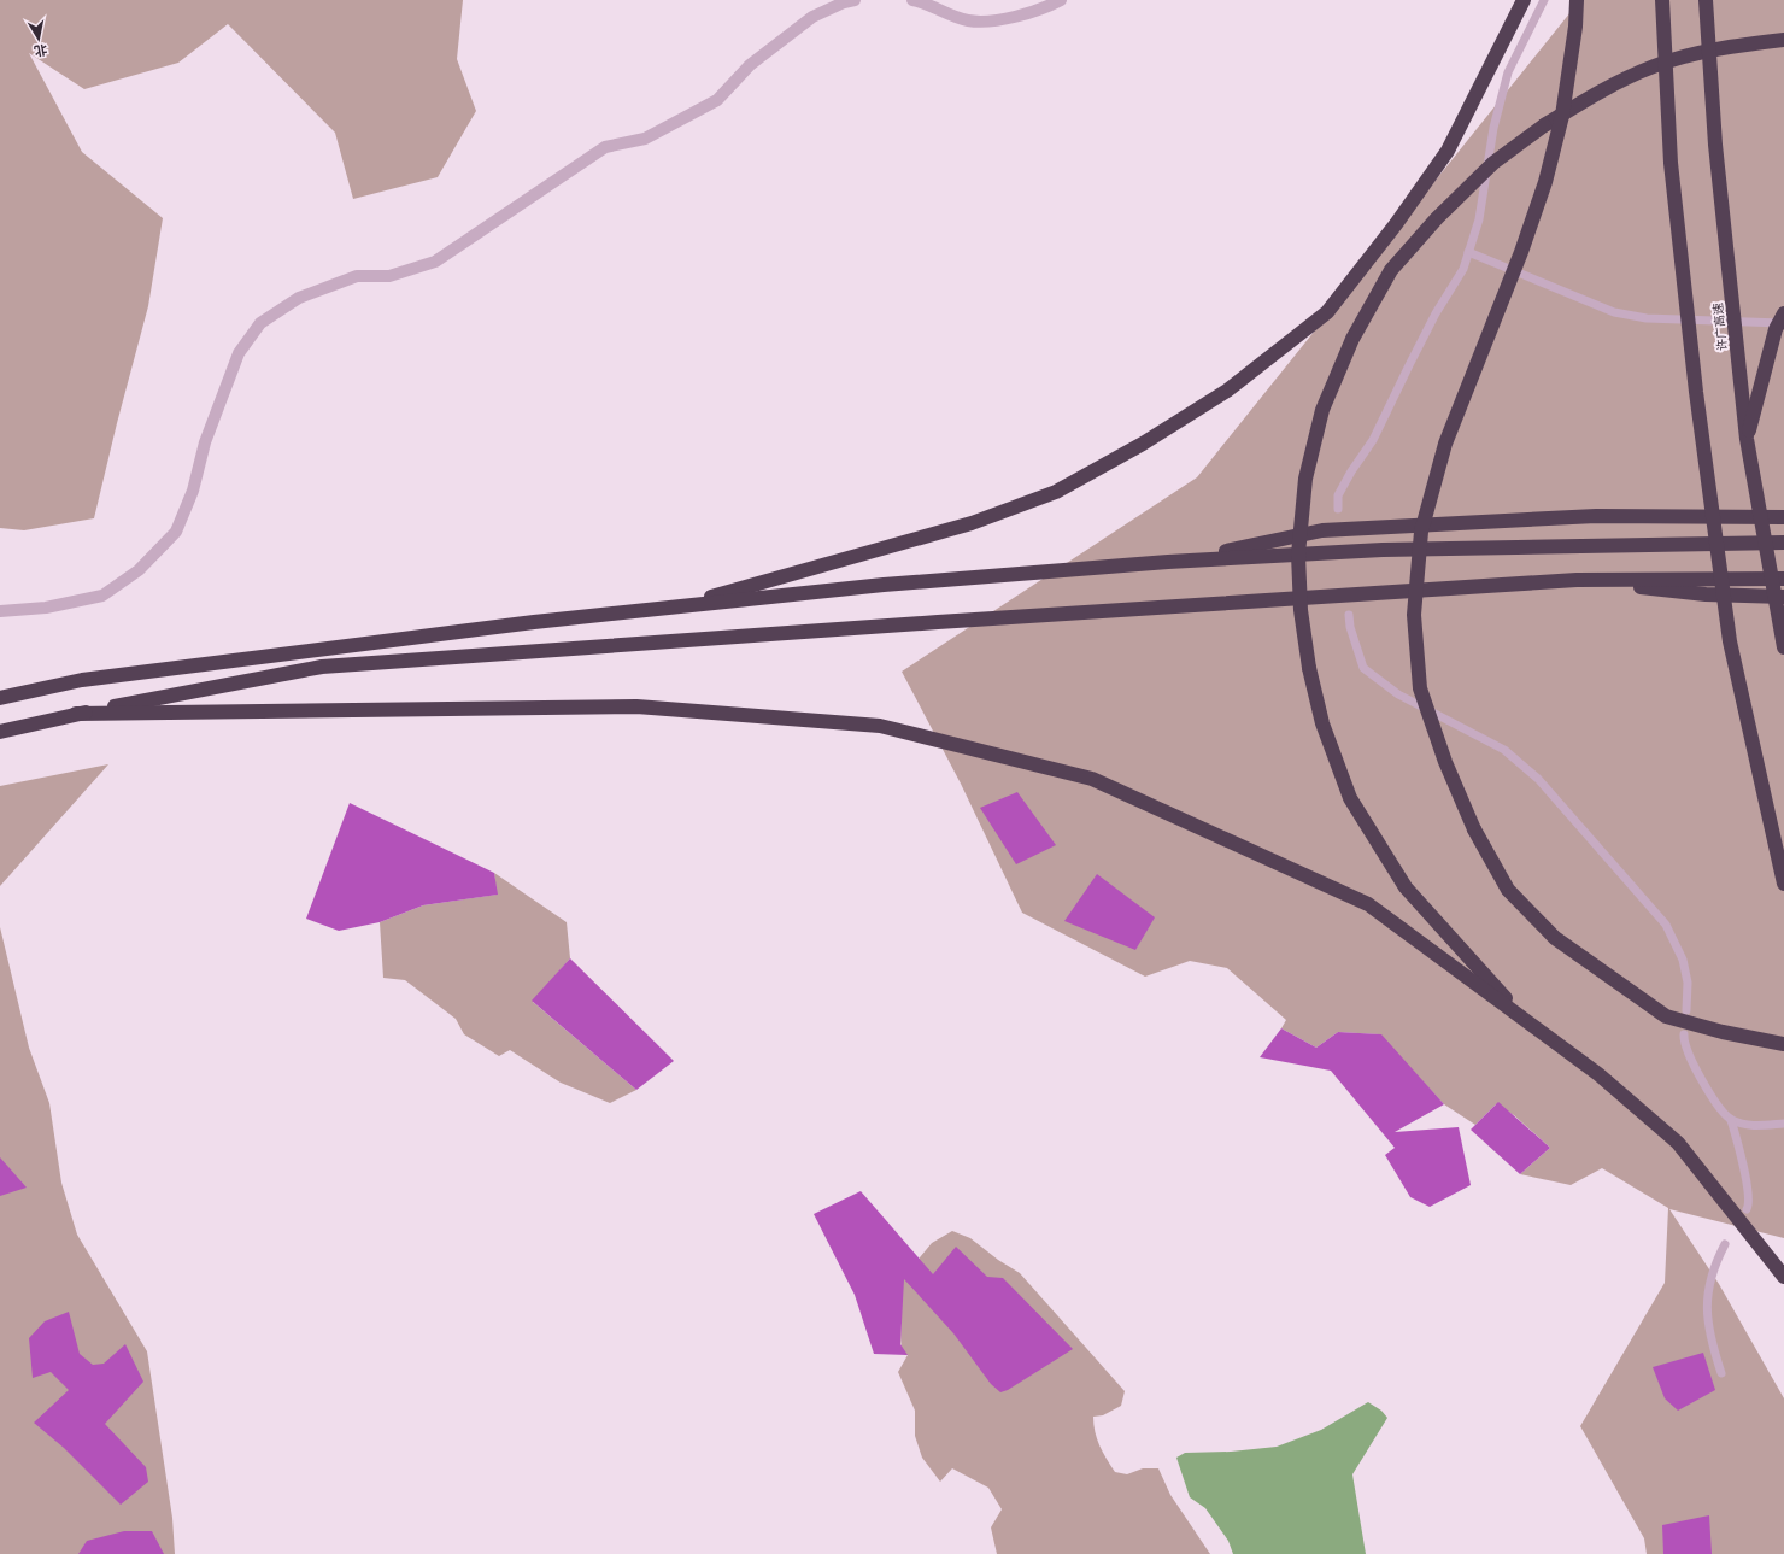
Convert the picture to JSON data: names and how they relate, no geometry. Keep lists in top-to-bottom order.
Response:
{
  "streets": {
    "highway": ["许广高速"]
  },
  "north": "bottom"
}
